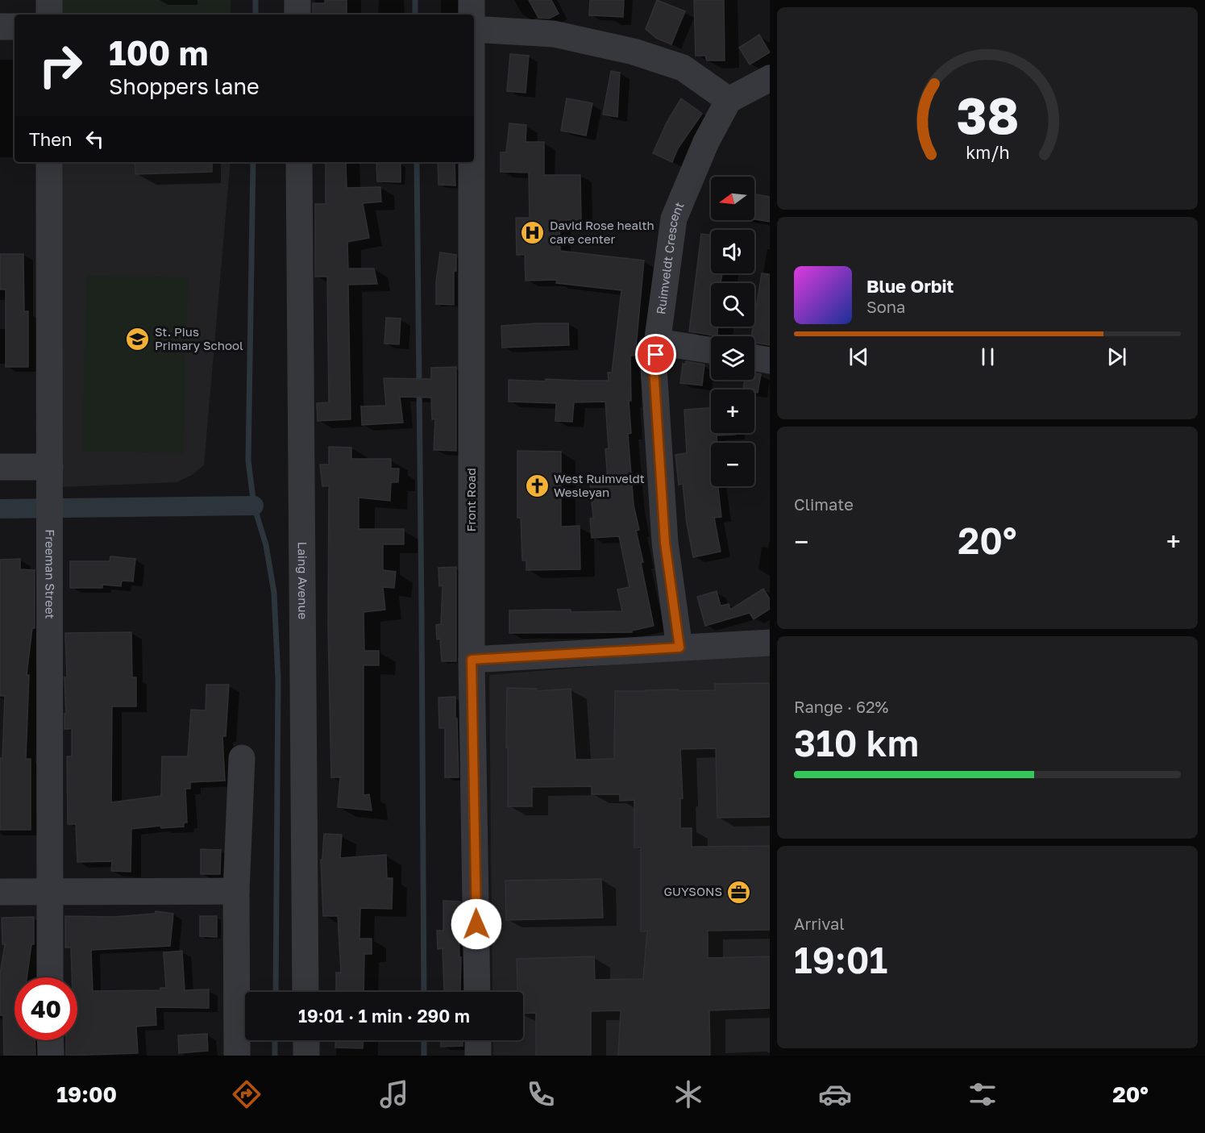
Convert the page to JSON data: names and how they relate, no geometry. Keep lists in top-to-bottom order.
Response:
{
  "streets": {
    "street": [
      "Ruimveldt Crescent",
      "Front Road",
      "Freeman Street",
      "Laing Avenue"
    ]
  },
  "places": {
    "hospital": ["David Rose health care center"],
    "school or university": ["St. Pius Primary School"],
    "church": ["West Ruimveldt Wesleyan"],
    "office": ["GUYSONS"]
  },
  "north": "left",
  "page": {
    "turn": ["100 m", "Shoppers lane"],
    "then": "Then",
    "map_buttons": ["+", "−"],
    "song": ["Blue Orbit", "Sona"],
    "tile": [
      "Climate",
      ["Range · 62%", "310 km"],
      ["Arrival", "19:01"]
    ],
    "heat": ["−", "20°", "+"],
    "limit": "40",
    "trip": "19:01 · 1 min · 290 m",
    "tabs": ["19:00", "20°"],
    "gauge": ["38", "km/h"]
  }
}
